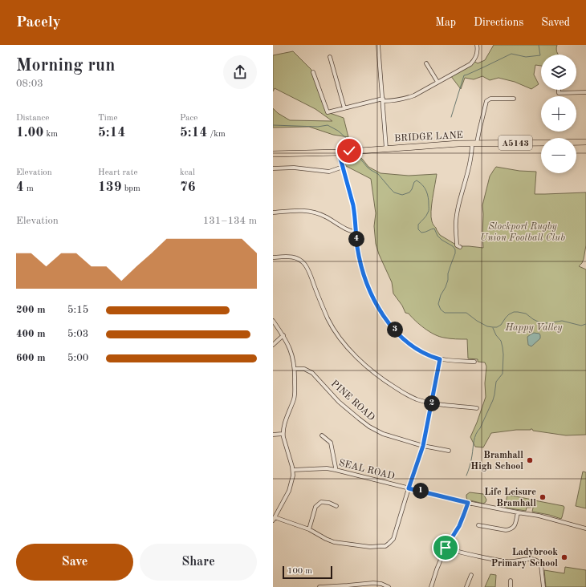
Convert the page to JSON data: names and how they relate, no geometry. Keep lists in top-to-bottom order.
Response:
{
  "streets": {
    "main road": ["BRIDGE LANE", "A5143"],
    "street": ["PINE ROAD", "SEAL ROAD"]
  },
  "parks": ["Stockport Rugby Union Football Club", "Happy Valley"],
  "places": ["Bramhall High School", "Life Leisure Bramhall", "Ladybrook Primary School"],
  "scale_bar": "100 m",
  "page": {
    "header": "Pacely",
    "nav": ["Map", "Directions", "Saved"],
    "heading": ["Morning run", "08:03"],
    "map_buttons": ["+", "−"],
    "stats": [
      ["Distance", "1.00 km"],
      ["Time", "5:14"],
      ["Pace", "5:14 /km"],
      ["Elevation", "4 m"],
      ["Heart rate", "139 bpm"],
      ["kcal", "76"]
    ],
    "chart": ["Elevation", "131–134 m"],
    "pins": [
      "4",
      "3",
      "2",
      "1"
    ],
    "list": [
      {
        "name": "200 m",
        "note": "5:15"
      },
      {
        "name": "400 m",
        "note": "5:03"
      },
      {
        "name": "600 m",
        "note": "5:00"
      }
    ],
    "buttons": ["Save", "Share"],
    "scale": "100 m"
  }
}
